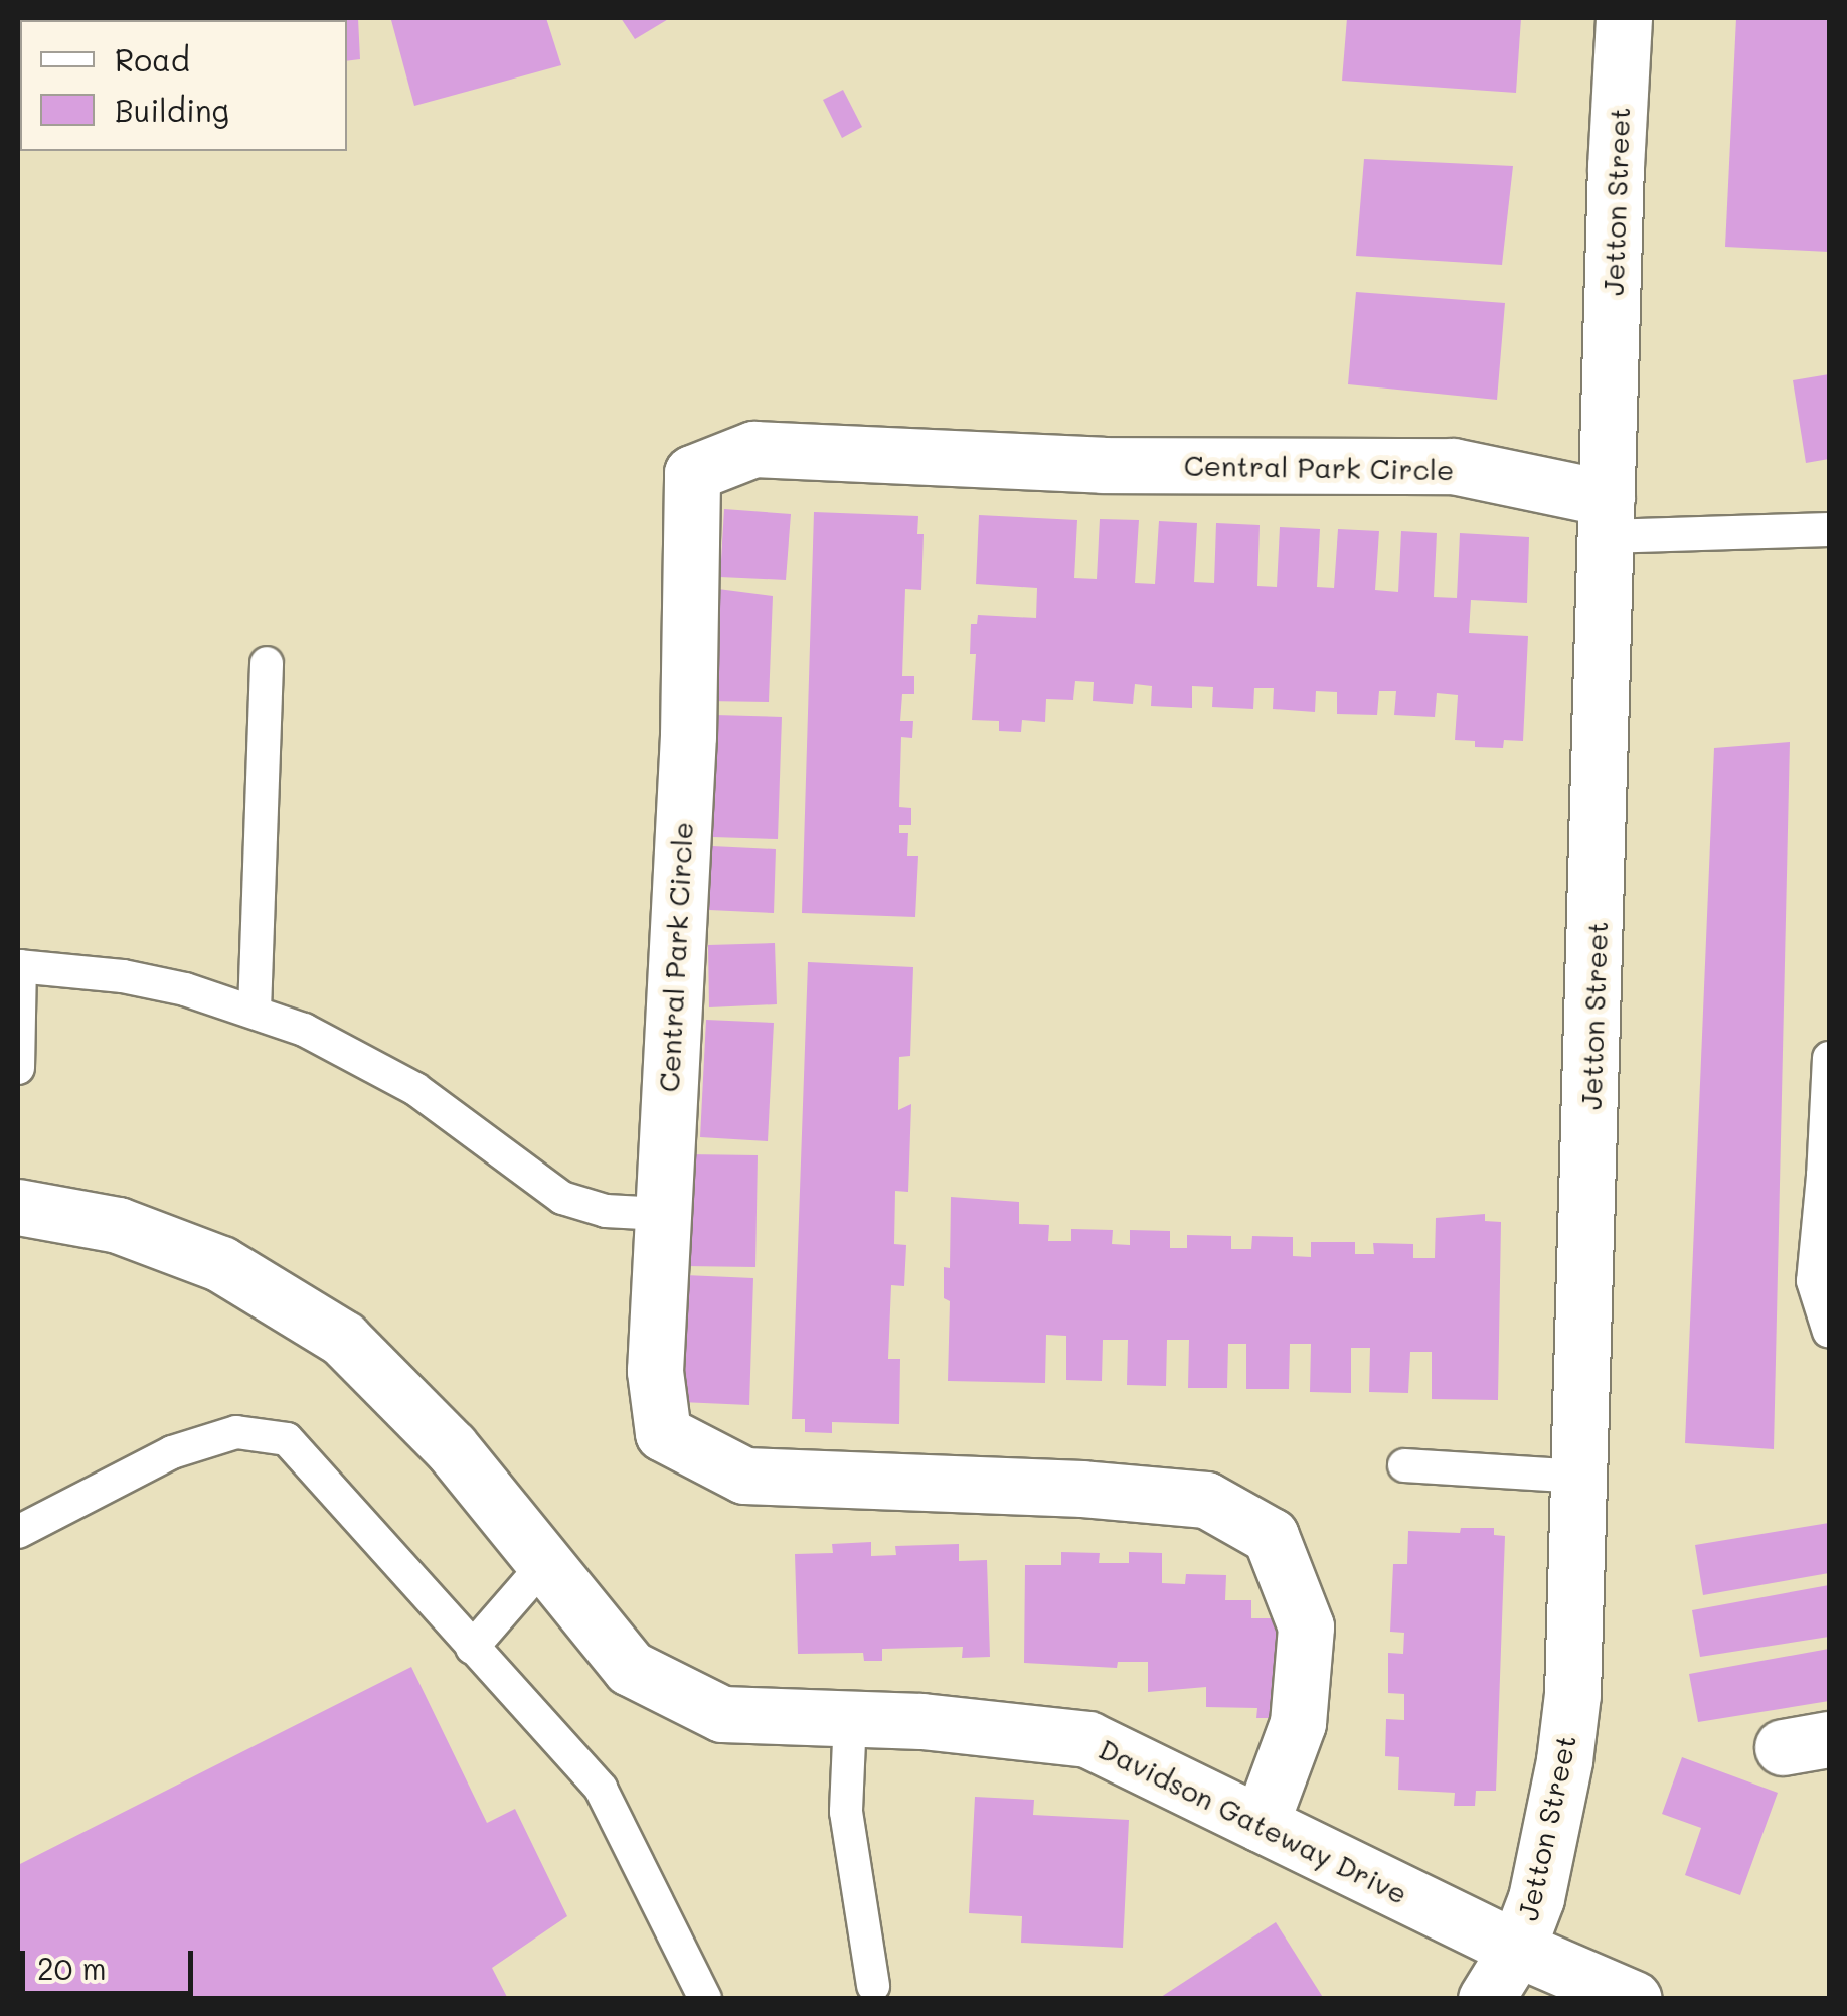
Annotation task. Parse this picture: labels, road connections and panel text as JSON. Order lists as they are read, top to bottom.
{
  "streets": {
    "street": ["Jetton Street", "Central Park Circle", "Davidson Gateway Drive"]
  },
  "crossings": [
    ["Jetton Street", "Central Park Circle"],
    ["Jetton Street", "Davidson Gateway Drive"],
    ["Central Park Circle", "Davidson Gateway Drive"]
  ],
  "legend": ["Road", "Building"],
  "scale_bar": "20 m"
}
